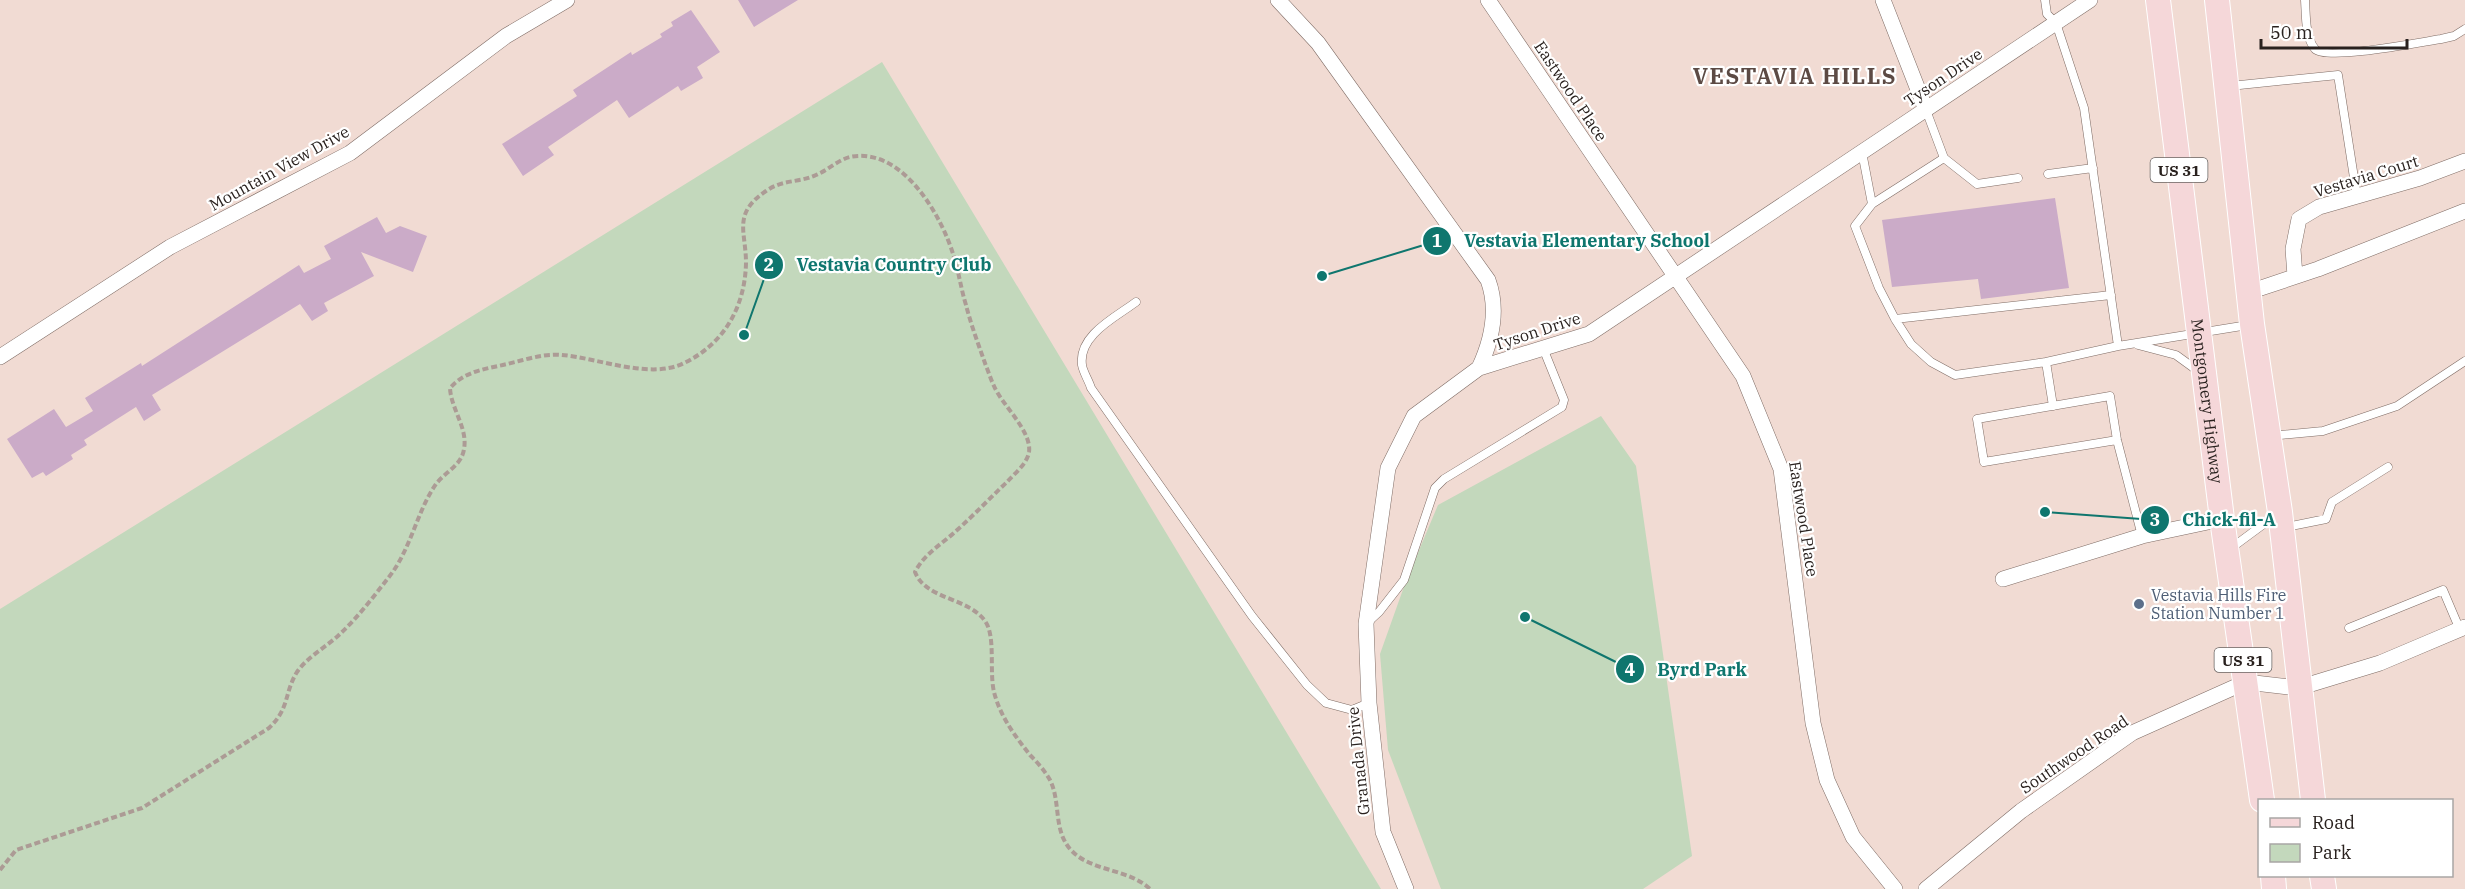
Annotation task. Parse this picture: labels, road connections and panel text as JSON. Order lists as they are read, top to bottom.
{
  "streets": {
    "main road": ["US 31", "Montgomery Highway"],
    "street": [
      "Tyson Drive",
      "Eastwood Place",
      "Mountain View Drive",
      "Vestavia Court",
      "Southwood Road",
      "Granada Drive"
    ]
  },
  "crossings": [
    ["Tyson Drive", "Eastwood Place"],
    ["Tyson Drive", "Granada Drive"],
    ["Montgomery Highway", "Southwood Road"]
  ],
  "districts": ["VESTAVIA HILLS"],
  "places": [
    "Vestavia Elementary School",
    "Vestavia Country Club",
    "Chick-fil-A",
    "Vestavia Hills Fire Station Number 1",
    "Byrd Park"
  ],
  "legend": ["Road", "Park"],
  "scale_bar": "50 m"
}
